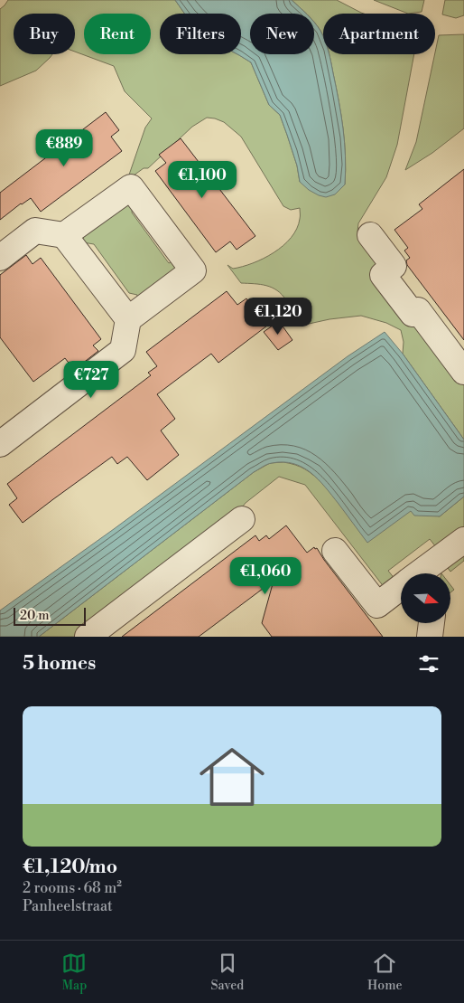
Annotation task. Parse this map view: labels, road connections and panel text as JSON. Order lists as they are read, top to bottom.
{
  "scale_bar": "20 m",
  "north": "right",
  "page": {
    "chip": [
      "Buy",
      "Rent",
      "Filters",
      "New",
      "Apartment"
    ],
    "price": [
      "€889",
      "€1,100",
      "€1,120",
      "€727",
      "€1,060"
    ],
    "scale": "20 m",
    "heading": "5 homes",
    "list": [
      {
        "name": "€1,120/mo",
        "note": "2 rooms · 68 m² · Panheelstraat"
      }
    ],
    "tabs": ["Map", "Saved", "Home"]
  }
}
